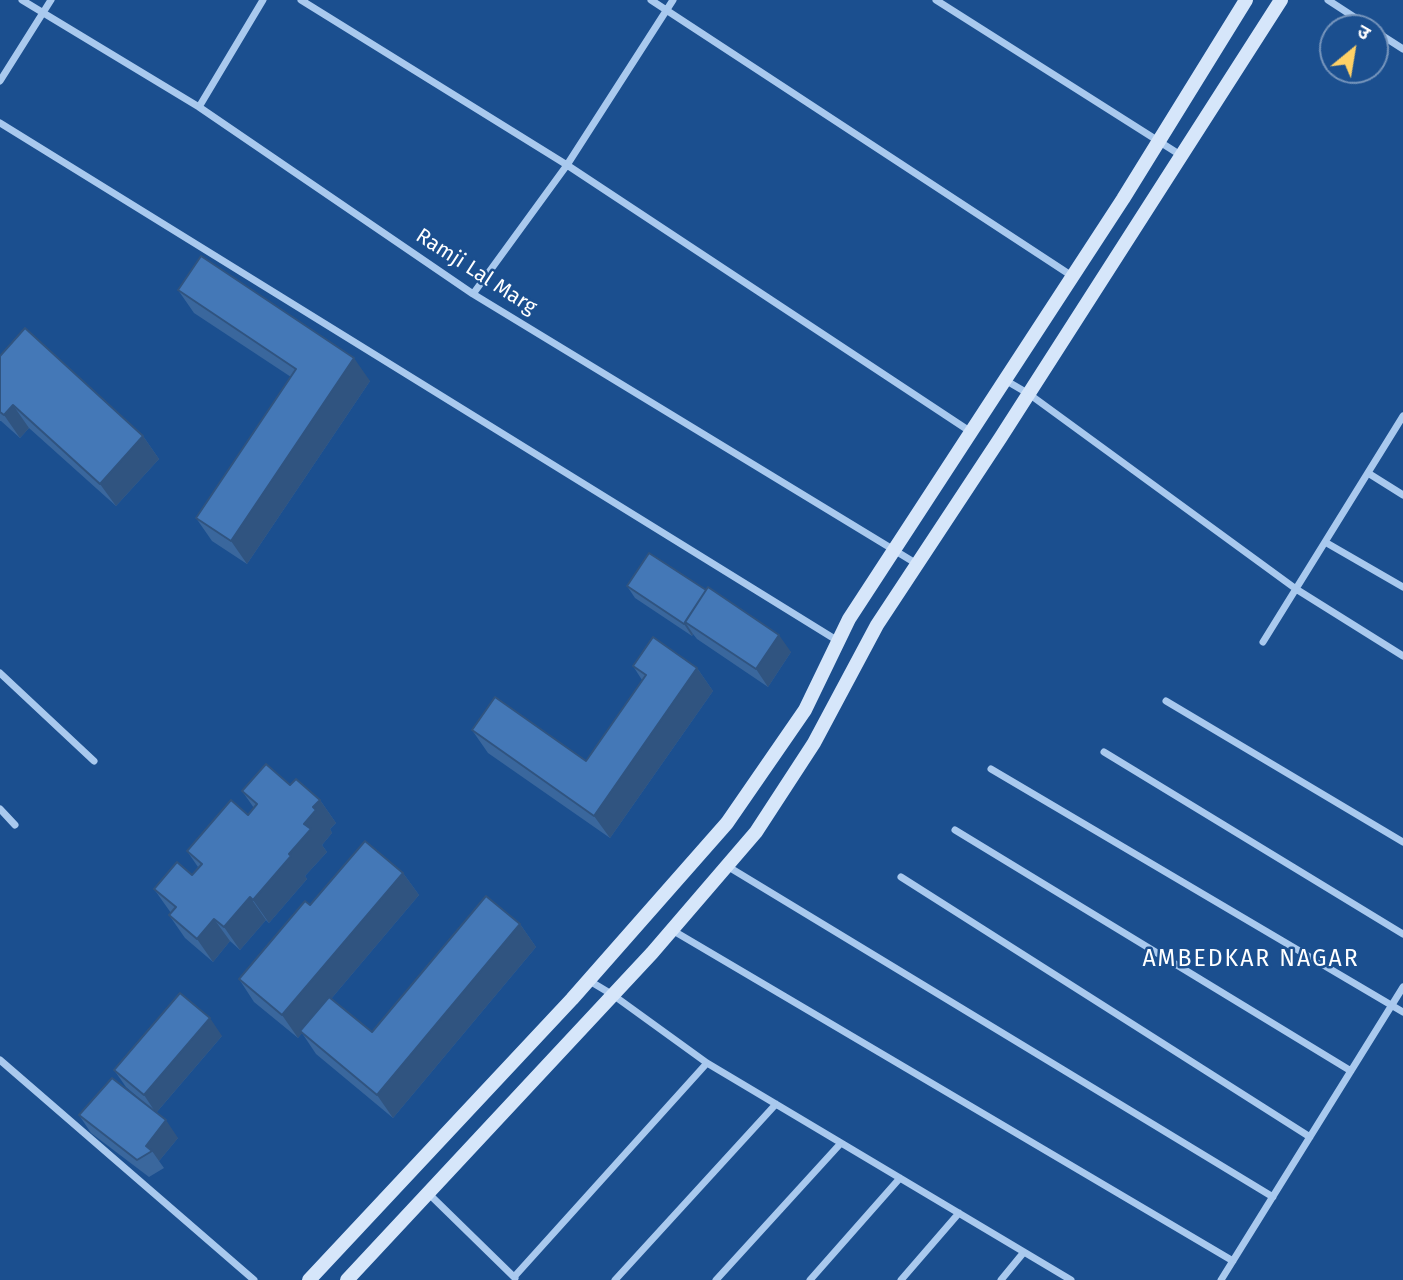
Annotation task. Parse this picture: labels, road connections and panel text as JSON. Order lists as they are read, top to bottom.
{
  "streets": {
    "street": ["Ramji Lal Marg"]
  },
  "districts": ["AMBEDKAR NAGAR"],
  "north": "top right"
}
